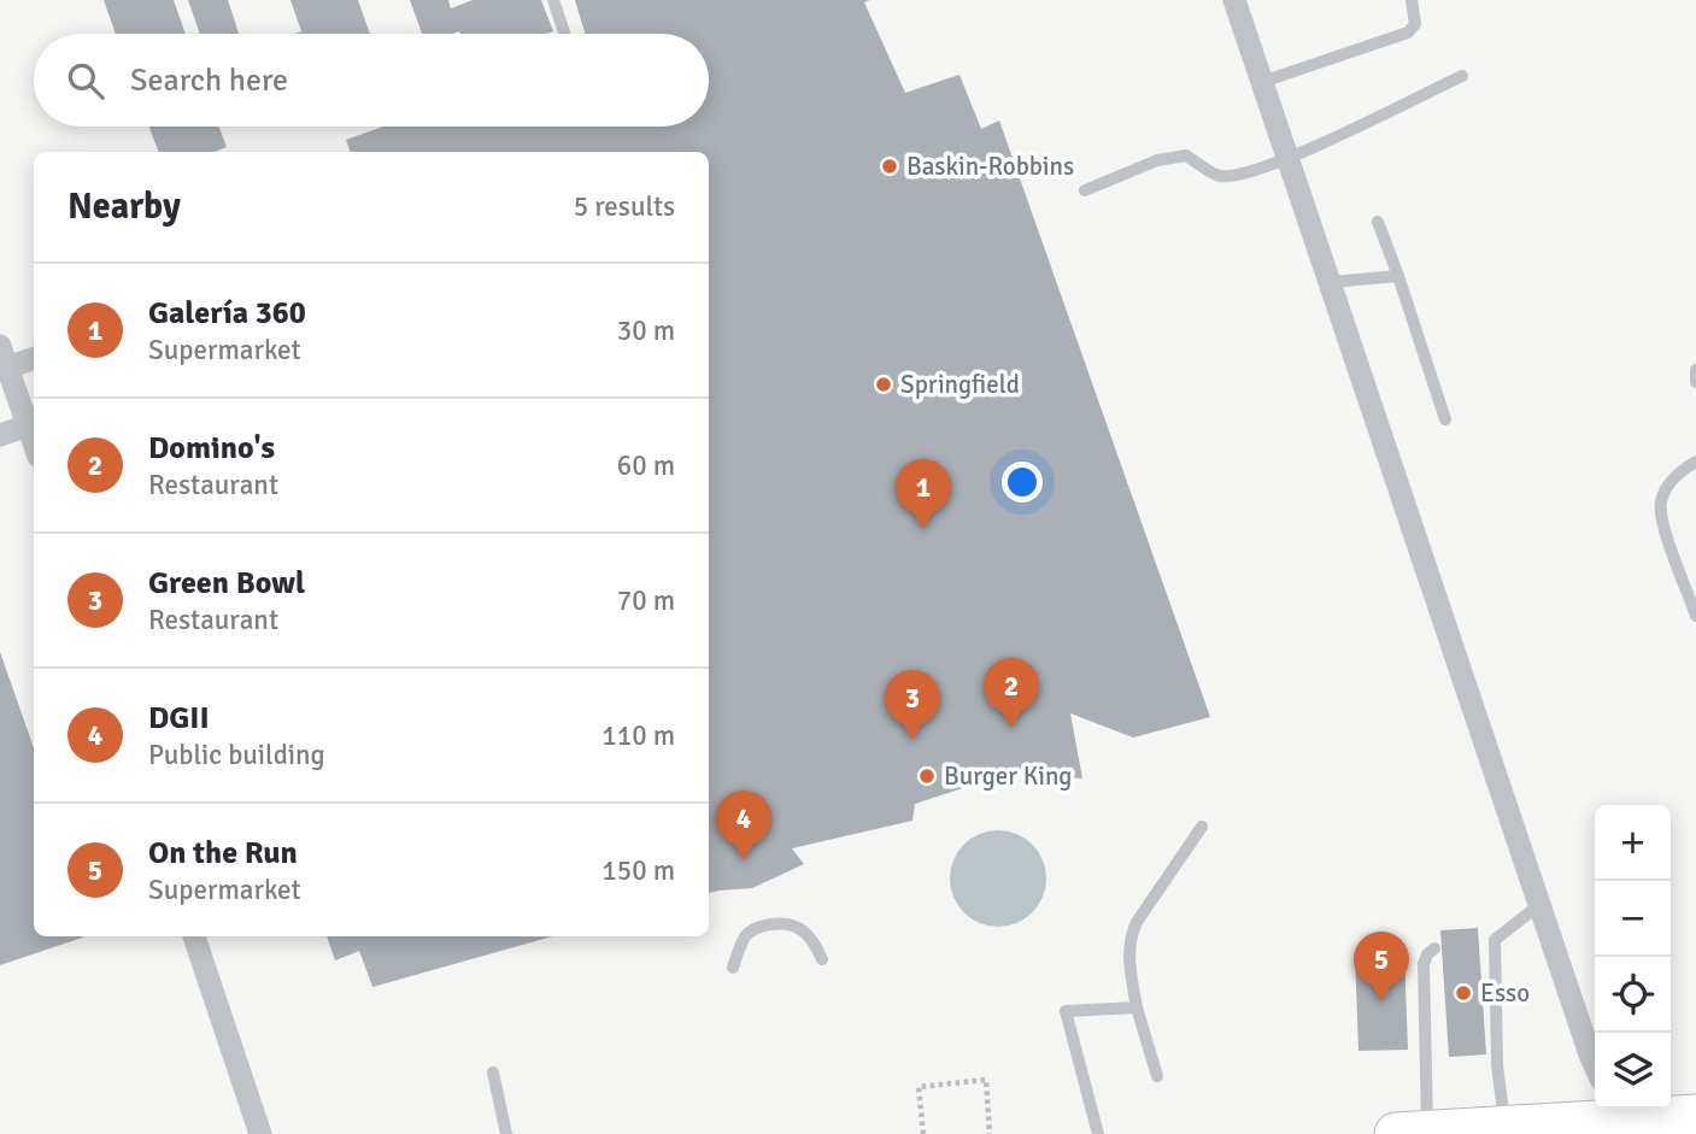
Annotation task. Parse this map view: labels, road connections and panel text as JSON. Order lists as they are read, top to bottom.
{
  "places": [
    "Baskin-Robbins",
    "Springfield",
    "Burger King",
    "Esso"
  ],
  "page": {
    "search": "Search here",
    "heading": ["Nearby", "5 results"],
    "list": [
      {
        "mark": "1",
        "name": "Galería 360",
        "note": "Supermarket",
        "value": "30 m"
      },
      {
        "mark": "2",
        "name": "Domino's",
        "note": "Restaurant",
        "value": "60 m"
      },
      {
        "mark": "3",
        "name": "Green Bowl",
        "note": "Restaurant",
        "value": "70 m"
      },
      {
        "mark": "4",
        "name": "DGII",
        "note": "Public building",
        "value": "110 m"
      },
      {
        "mark": "5",
        "name": "On the Run",
        "note": "Supermarket",
        "value": "150 m"
      }
    ],
    "pins": [
      "1",
      "2",
      "3",
      "4",
      "5"
    ],
    "map_buttons": ["+", "−"]
  }
}
